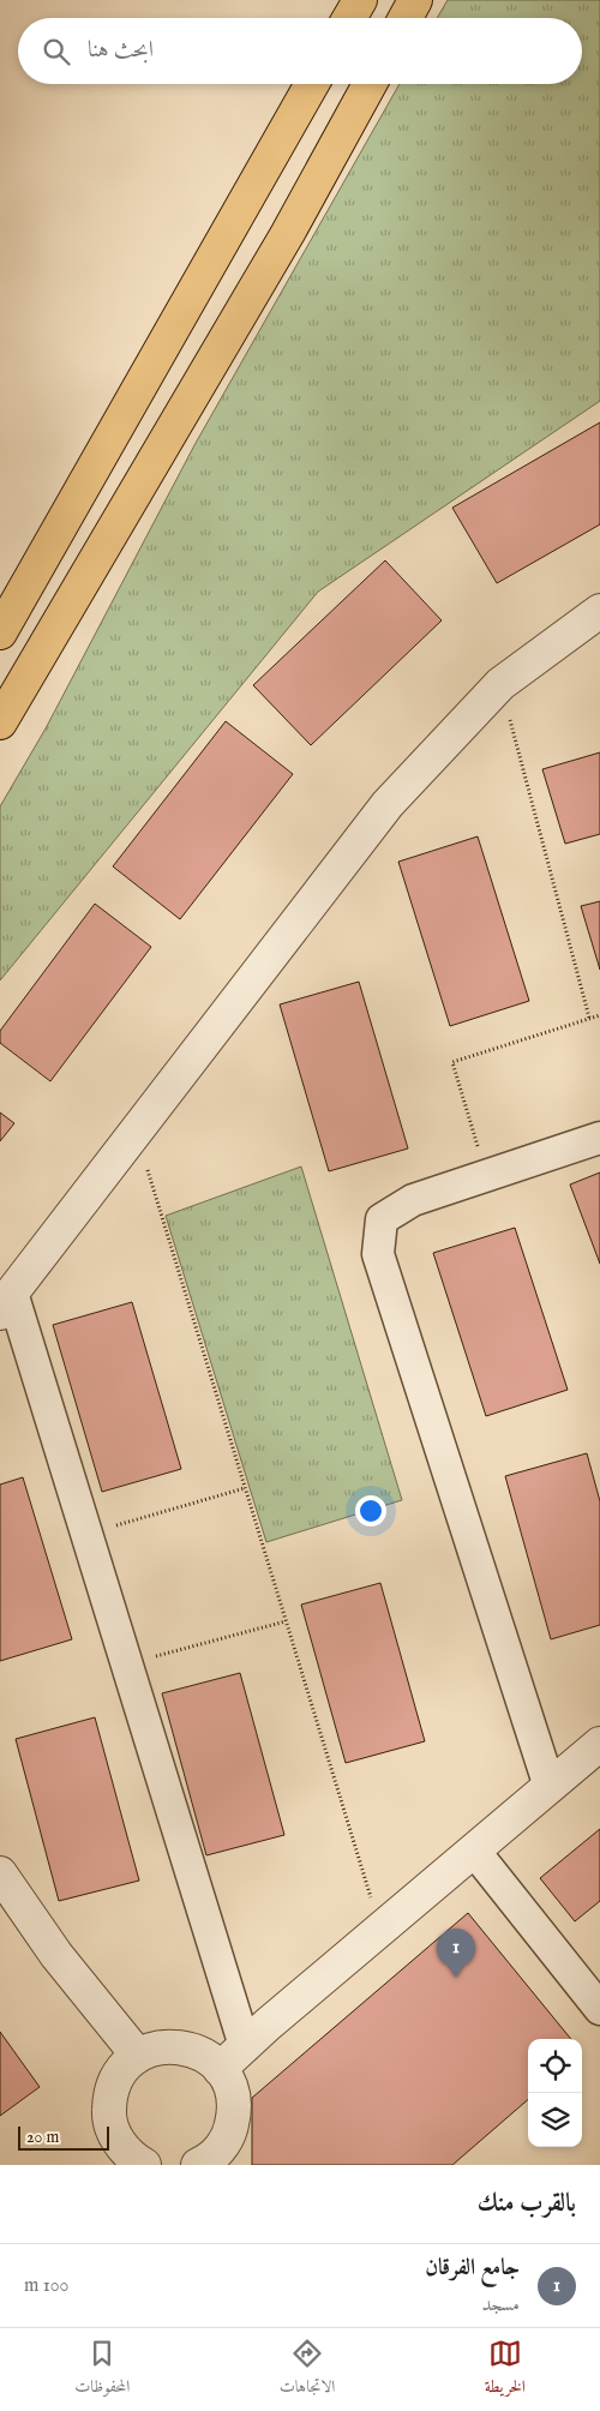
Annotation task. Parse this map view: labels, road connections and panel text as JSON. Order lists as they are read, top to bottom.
{
  "scale_bar": "20 m",
  "page": {
    "search": "ابحث هنا",
    "pins": "1",
    "scale": "20 m",
    "heading": "بالقرب منك",
    "list": [
      {
        "mark": "1",
        "name": "جامع الفرقان",
        "note": "مسجد",
        "value": "100 m"
      }
    ],
    "nav": ["الخريطة", "الاتجاهات", "المحفوظات"]
  }
}
